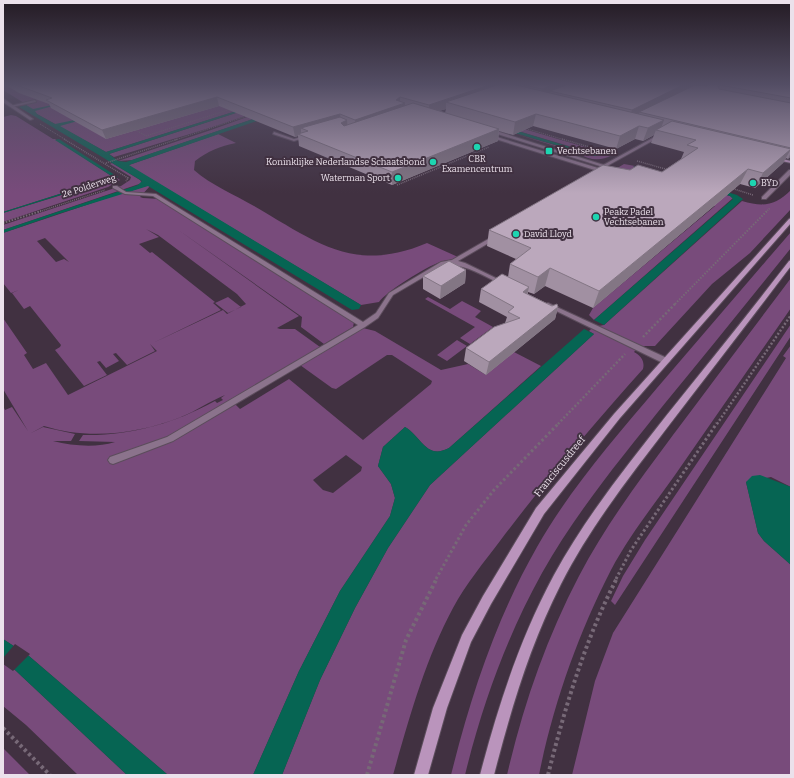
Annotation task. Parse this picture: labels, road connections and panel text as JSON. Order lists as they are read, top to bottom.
{
  "streets": {
    "main road": ["Franciscusdreef"],
    "path": ["2e Polderweg"]
  },
  "places": {
    "other": [
      "CBR Examencentrum",
      "Koninklijke Nederlandse Schaatsbond",
      "Waterman Sport",
      "BYD",
      "Peakz Padel Vechtsebanen",
      "David Lloyd"
    ],
    "transit": ["Vechtsebanen"]
  }
}
